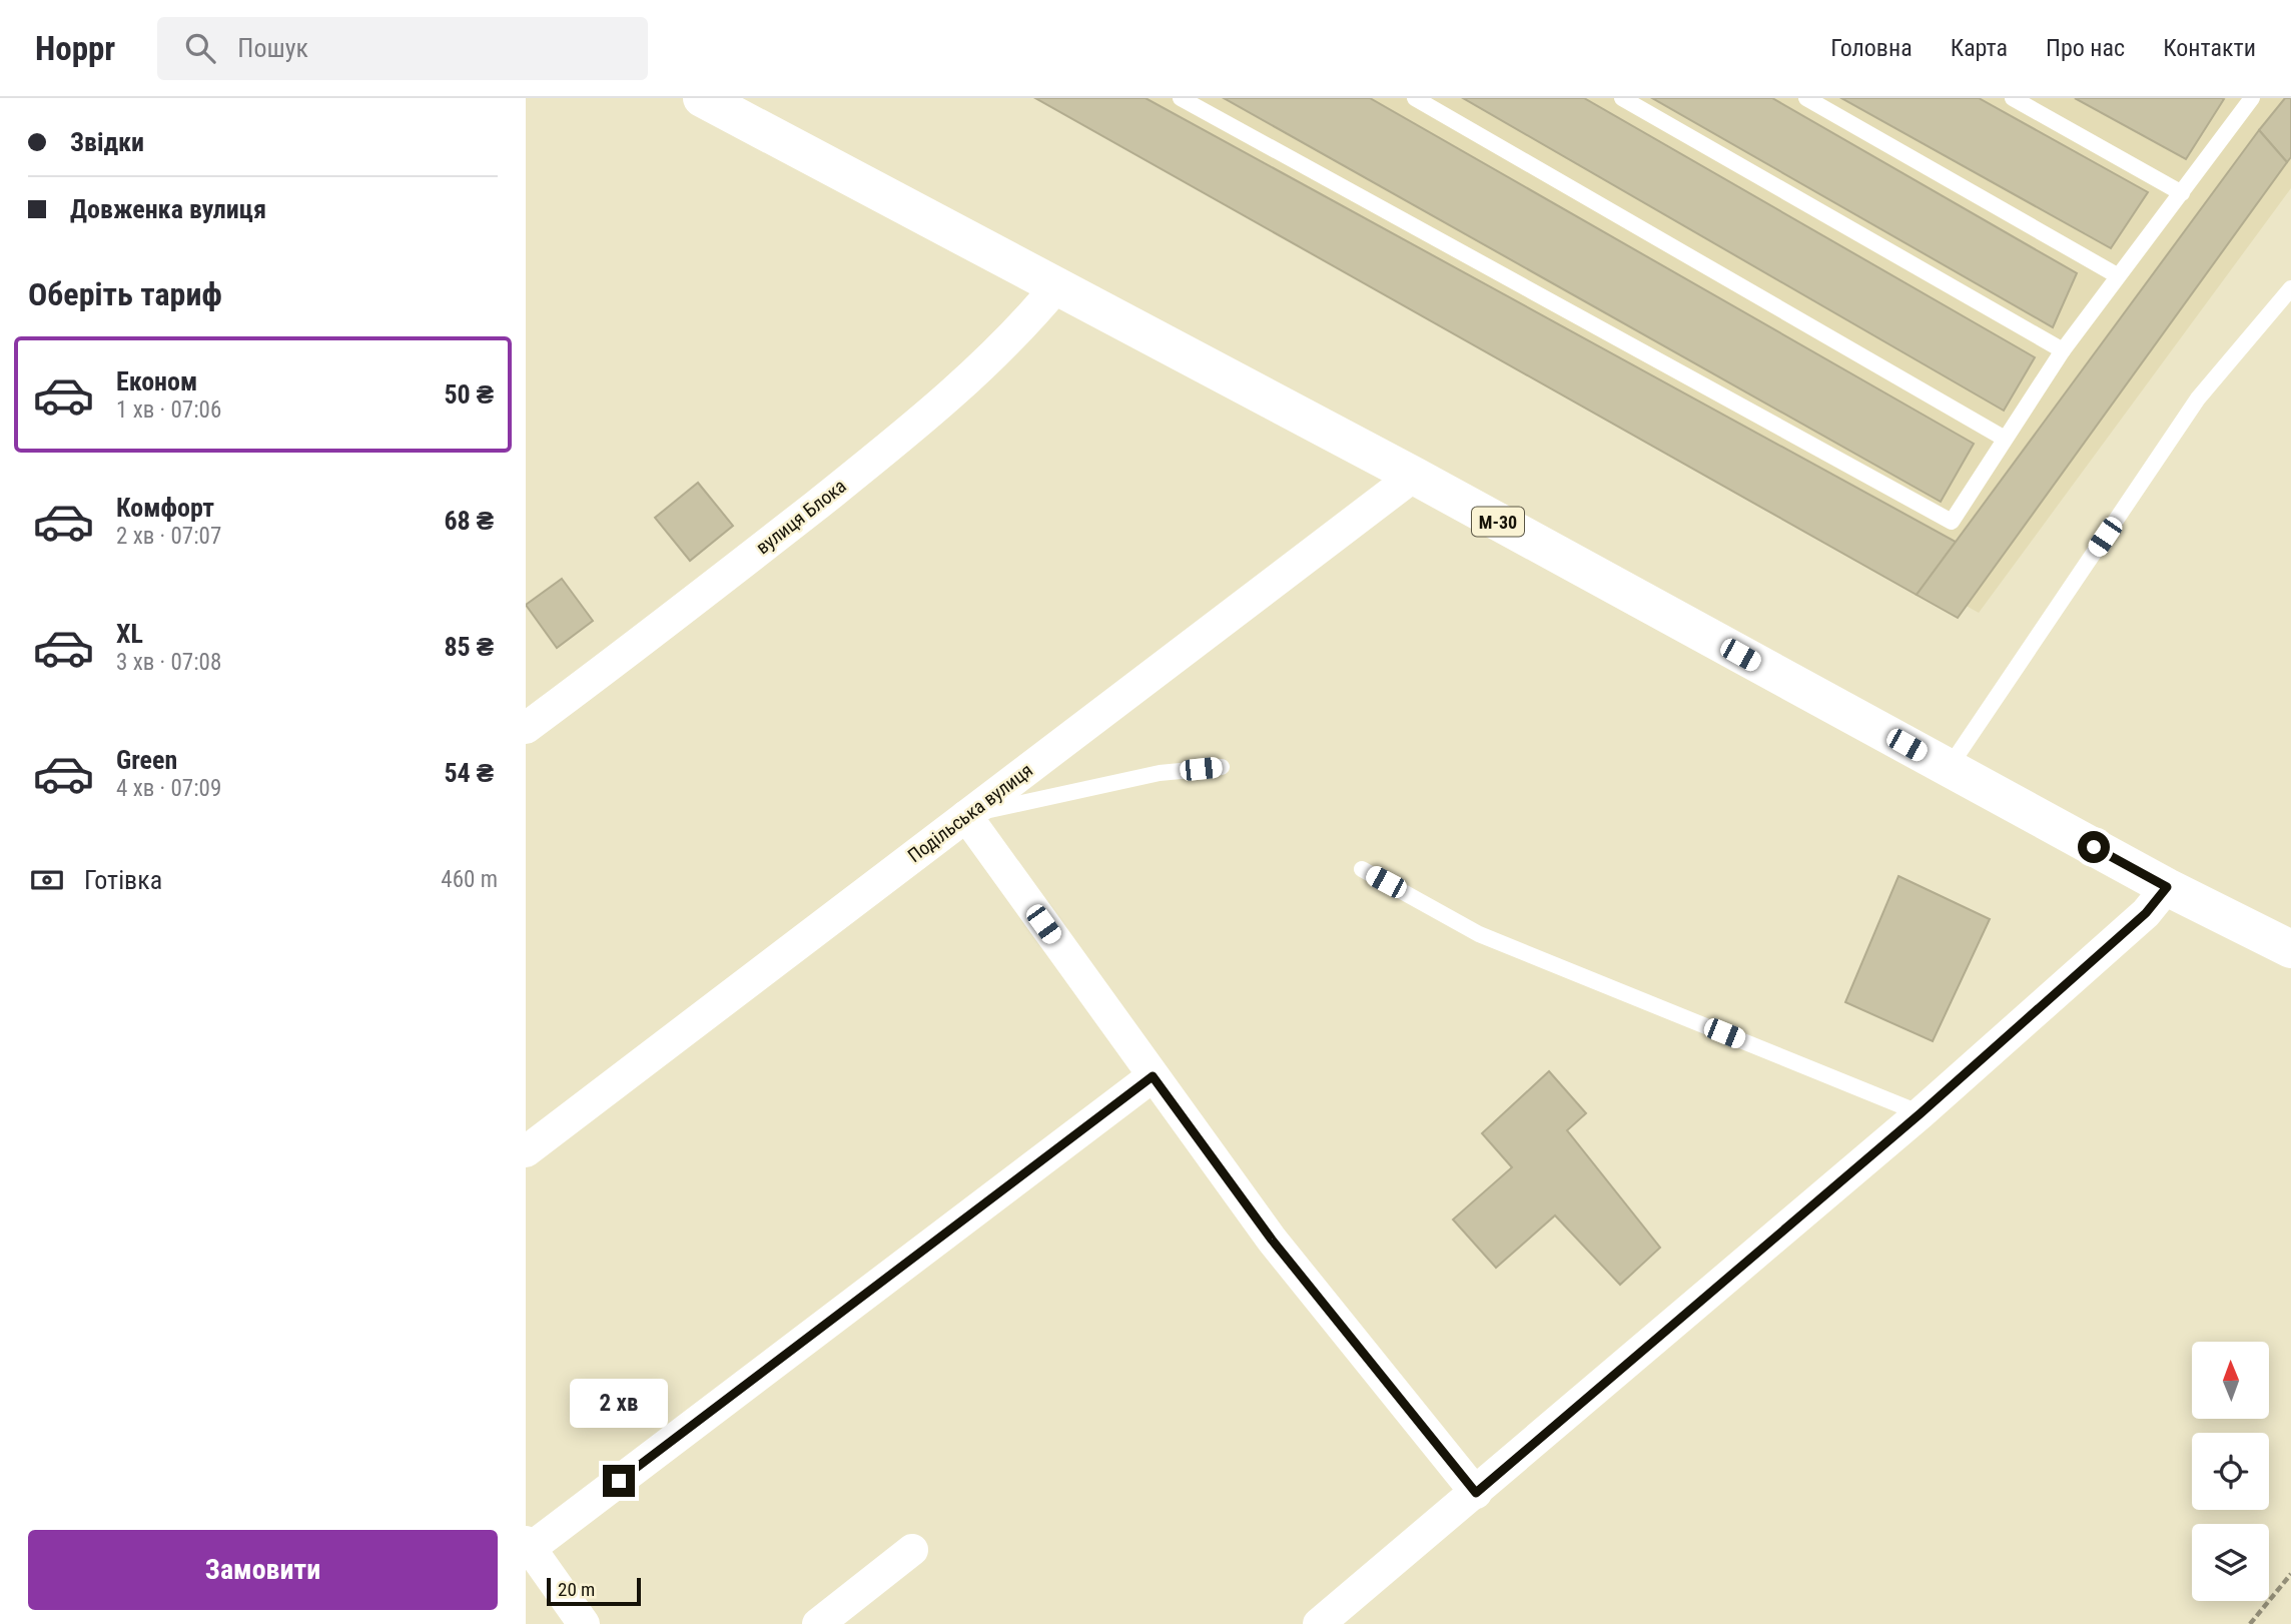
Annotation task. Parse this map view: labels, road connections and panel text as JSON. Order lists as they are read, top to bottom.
{
  "streets": {
    "highway": ["М-30"],
    "street": ["вулиця Блока", "Подільська вулиця"]
  },
  "crossings": [
    ["вулиця Блока", "М-30"],
    ["М-30", "Подільська вулиця"]
  ],
  "scale_bar": "20 m",
  "north": "top",
  "page": {
    "header": "Hoppr",
    "search": "Пошук",
    "nav": [
      "Головна",
      "Карта",
      "Про нас",
      "Контакти"
    ],
    "banner": ["Звідки", "Довженка вулиця"],
    "heading": "Оберіть тариф",
    "list": [
      {
        "name": "Економ",
        "note": "1 хв · 07:06",
        "value": "50 ₴"
      },
      {
        "name": "Комфорт",
        "note": "2 хв · 07:07",
        "value": "68 ₴"
      },
      {
        "name": "XL",
        "note": "3 хв · 07:08",
        "value": "85 ₴"
      },
      {
        "name": "Green",
        "note": "4 хв · 07:09",
        "value": "54 ₴"
      }
    ],
    "pay": ["Готівка", "460 m"],
    "bubble": "2 хв",
    "buttons": "Замовити",
    "scale": "20 m"
  }
}
